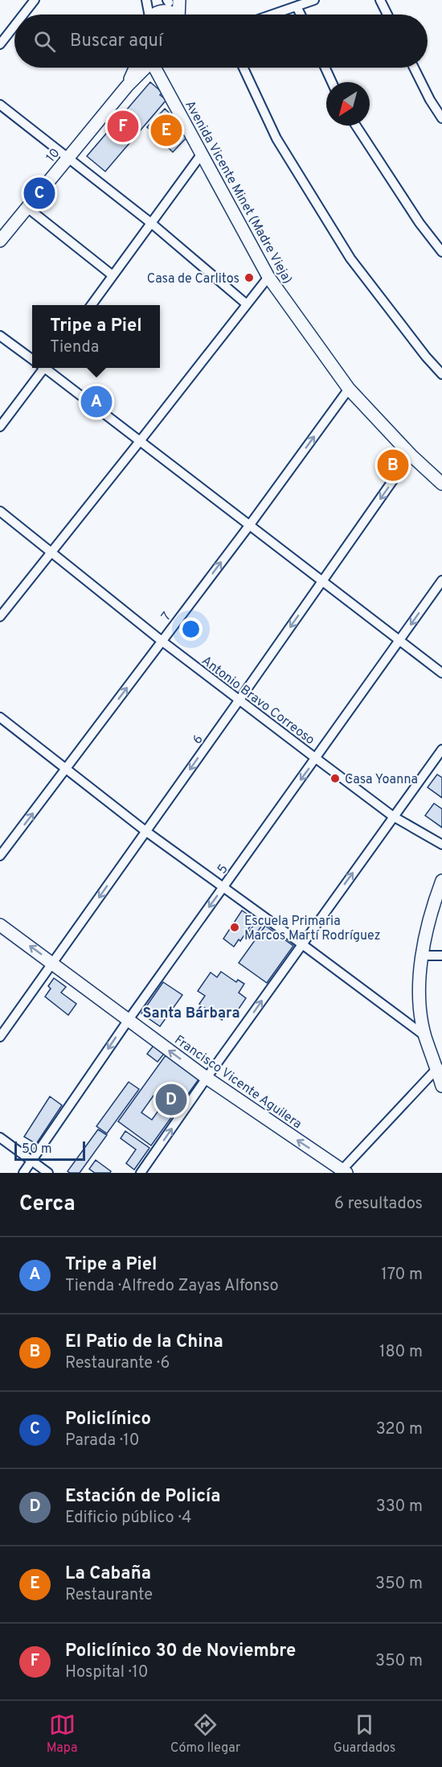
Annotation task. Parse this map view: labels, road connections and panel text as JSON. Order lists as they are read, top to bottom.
{
  "streets": {
    "main road": ["10", "Avenida Vicente Minet (Madre Vieja)", "Francisco Vicente Aguilera"],
    "street": [
      "7",
      "Antonio Bravo Correoso",
      "6",
      "5"
    ]
  },
  "crossings": [
    ["Avenida Vicente Minet (Madre Vieja)", "7"],
    ["Avenida Vicente Minet (Madre Vieja)", "6"],
    ["7", "Antonio Bravo Correoso"],
    ["Antonio Bravo Correoso", "6"],
    ["Antonio Bravo Correoso", "5"],
    ["6", "Francisco Vicente Aguilera"],
    ["5", "Francisco Vicente Aguilera"]
  ],
  "one_way": [
    "7",
    "6",
    "5",
    "Francisco Vicente Aguilera"
  ],
  "districts": ["Santa Bárbara"],
  "places": ["Casa de Carlitos", "Casa Yoanna", "Escuela Primaria Marcos Martí Rodríguez"],
  "scale_bar": "50 m",
  "north": "bottom left",
  "page": {
    "search": "Buscar aquí",
    "pins": [
      "F",
      "E",
      "C",
      "A",
      "B",
      "D"
    ],
    "popup": ["Tripe a Piel", "Tienda"],
    "scale": "50 m",
    "heading": ["Cerca", "6 resultados"],
    "list": [
      {
        "mark": "A",
        "name": "Tripe a Piel",
        "note": "Tienda · Alfredo Zayas Alfonso",
        "value": "170 m"
      },
      {
        "mark": "B",
        "name": "El Patio de la China",
        "note": "Restaurante · 6",
        "value": "180 m"
      },
      {
        "mark": "C",
        "name": "Policlínico",
        "note": "Parada · 10",
        "value": "320 m"
      },
      {
        "mark": "D",
        "name": "Estación de Policía",
        "note": "Edificio público · 4",
        "value": "330 m"
      },
      {
        "mark": "E",
        "name": "La Cabaña",
        "note": "Restaurante",
        "value": "350 m"
      },
      {
        "mark": "F",
        "name": "Policlínico 30 de Noviembre",
        "note": "Hospital · 10",
        "value": "350 m"
      }
    ],
    "nav": ["Mapa", "Cómo llegar", "Guardados"]
  }
}
